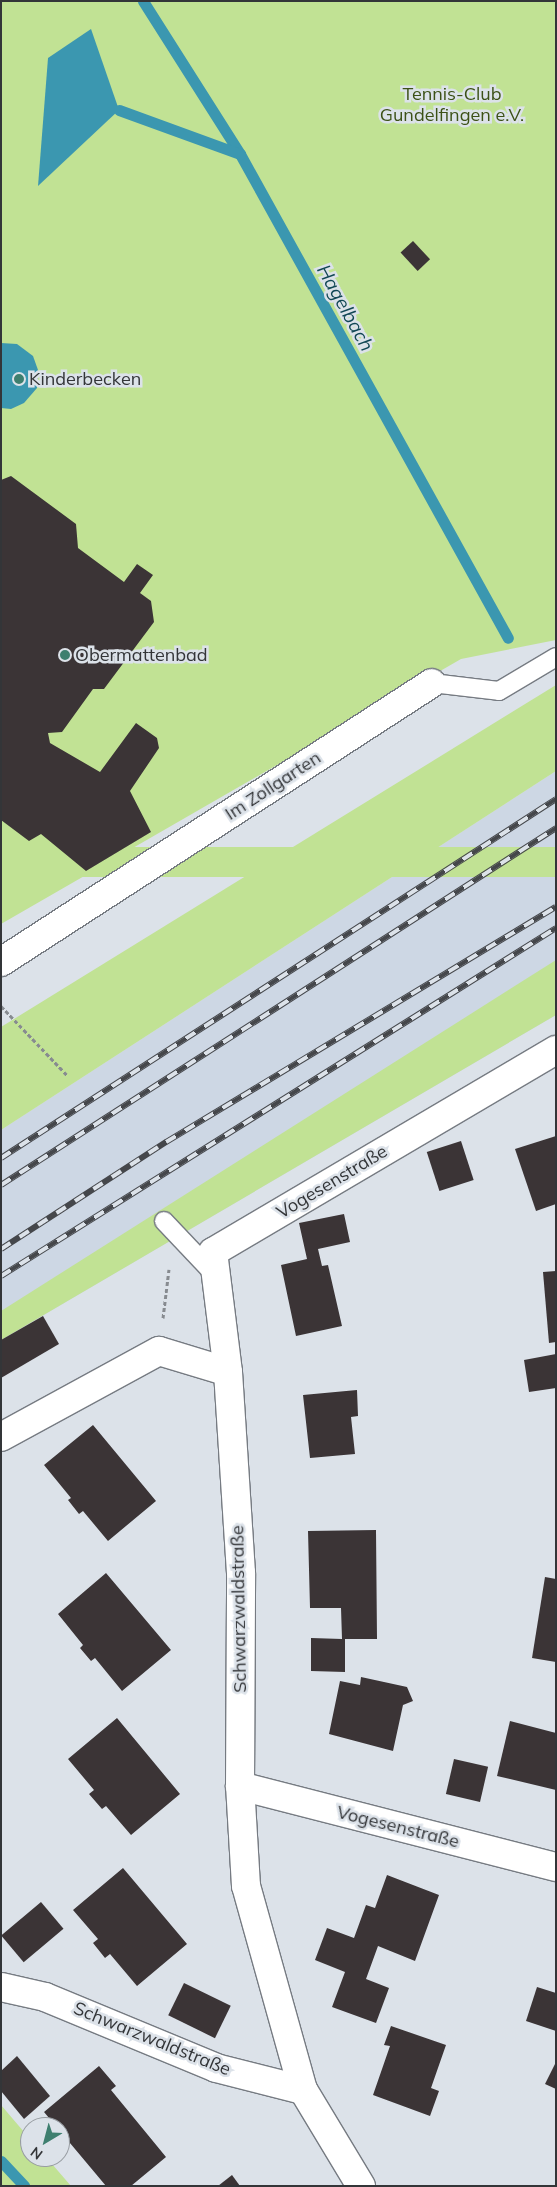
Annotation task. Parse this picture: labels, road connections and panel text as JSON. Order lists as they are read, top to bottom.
{
  "streets": {
    "street": ["Im Zollgarten", "Vogesenstraße", "Schwarzwaldstraße"]
  },
  "crossings": [
    ["Vogesenstraße", "Schwarzwaldstraße"]
  ],
  "water": ["Hagelbach"],
  "parks": ["Tennis-Club Gundelfingen e.V."],
  "places": ["Kinderbecken", "Obermattenbad"],
  "north": "bottom left"
}
